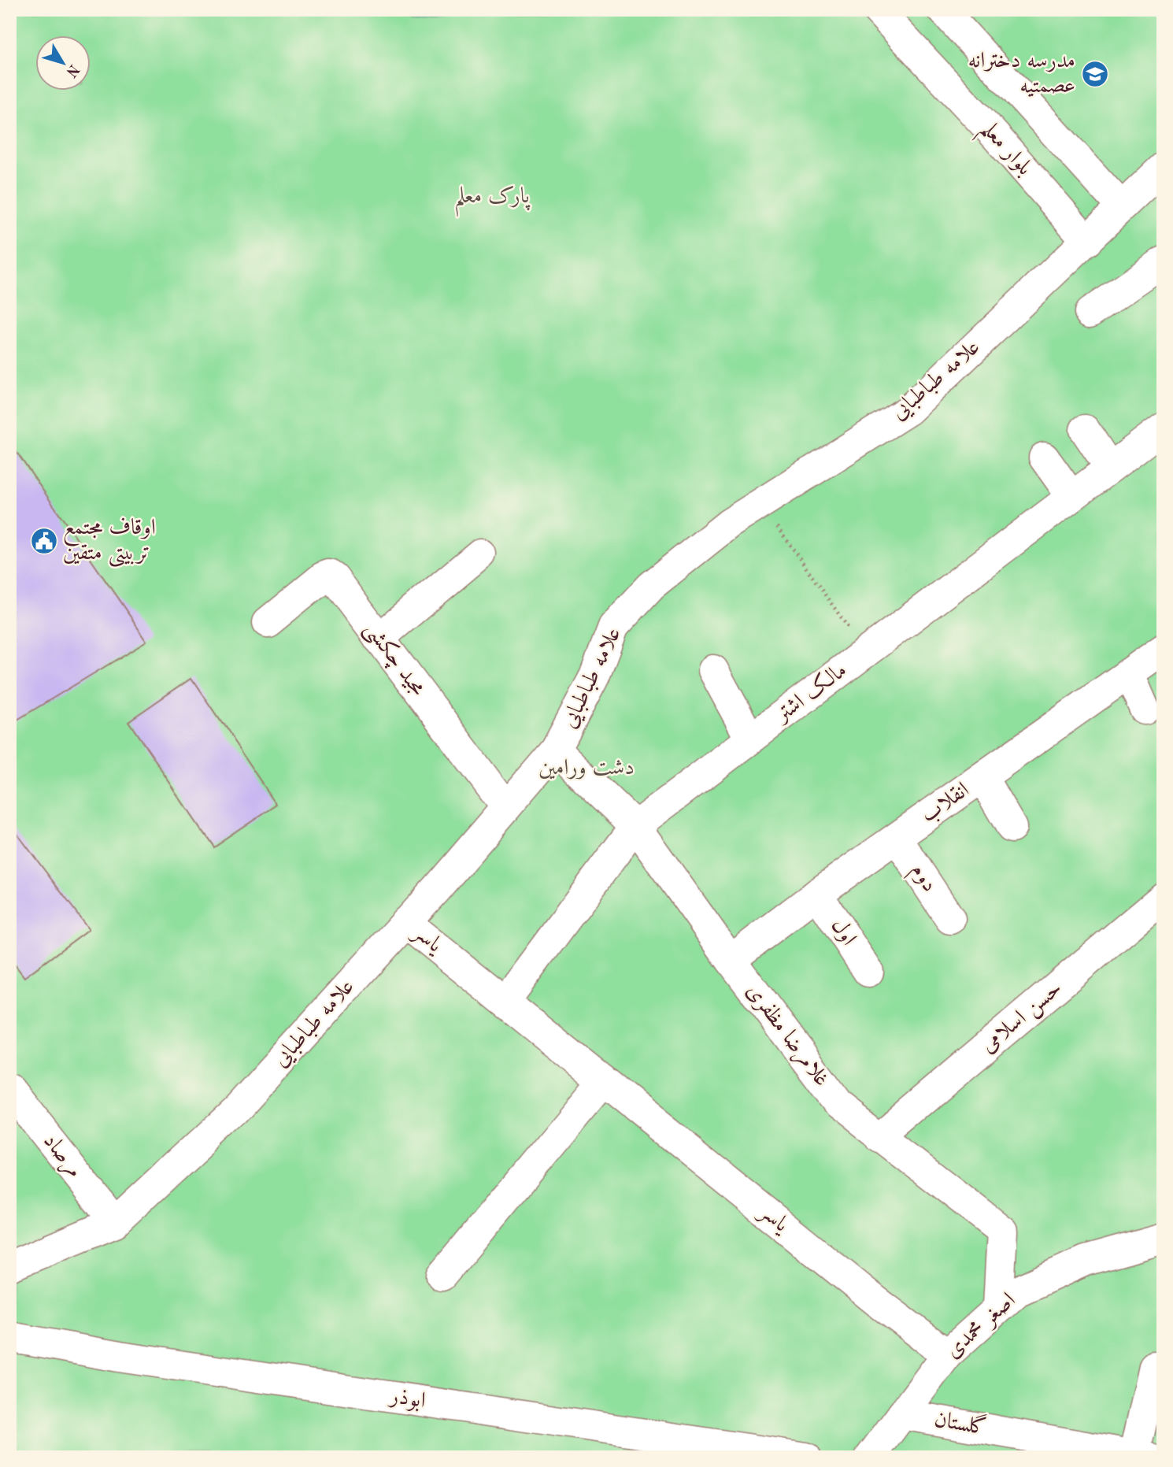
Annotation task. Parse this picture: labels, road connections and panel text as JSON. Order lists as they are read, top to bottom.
{
  "streets": {
    "street": [
      "بلوار معلم",
      "علامه طباطبایی",
      "مجید چکشی",
      "مالک اشتر",
      "انقلاب",
      "دوم",
      "اول",
      "یاسر",
      "حسن اسلامی",
      "غلامرضا مظفری",
      "مرصاد",
      "اصغر محمدی",
      "ابوذر",
      "گلستان"
    ]
  },
  "crossings": [
    ["بلوار معلم", "علامه طباطبایی"],
    ["علامه طباطبایی", "مجید چکشی"],
    ["علامه طباطبایی", "یاسر"],
    ["علامه طباطبایی", "غلامرضا مظفری"],
    ["علامه طباطبایی", "مرصاد"],
    ["مالک اشتر", "یاسر"],
    ["مالک اشتر", "غلامرضا مظفری"],
    ["انقلاب", "دوم"],
    ["انقلاب", "اول"],
    ["انقلاب", "غلامرضا مظفری"],
    ["یاسر", "اصغر محمدی"],
    ["حسن اسلامی", "غلامرضا مظفری"],
    ["غلامرضا مظفری", "اصغر محمدی"],
    ["اصغر محمدی", "گلستان"]
  ],
  "parks": ["پارک معلم", "دشت ورامین"],
  "places": {
    "school or university": ["مدرسه دخترانه عصمتیه"],
    "public building": ["اوقاف مجتمع تربیتی متقین"]
  },
  "north": "bottom right"
}
